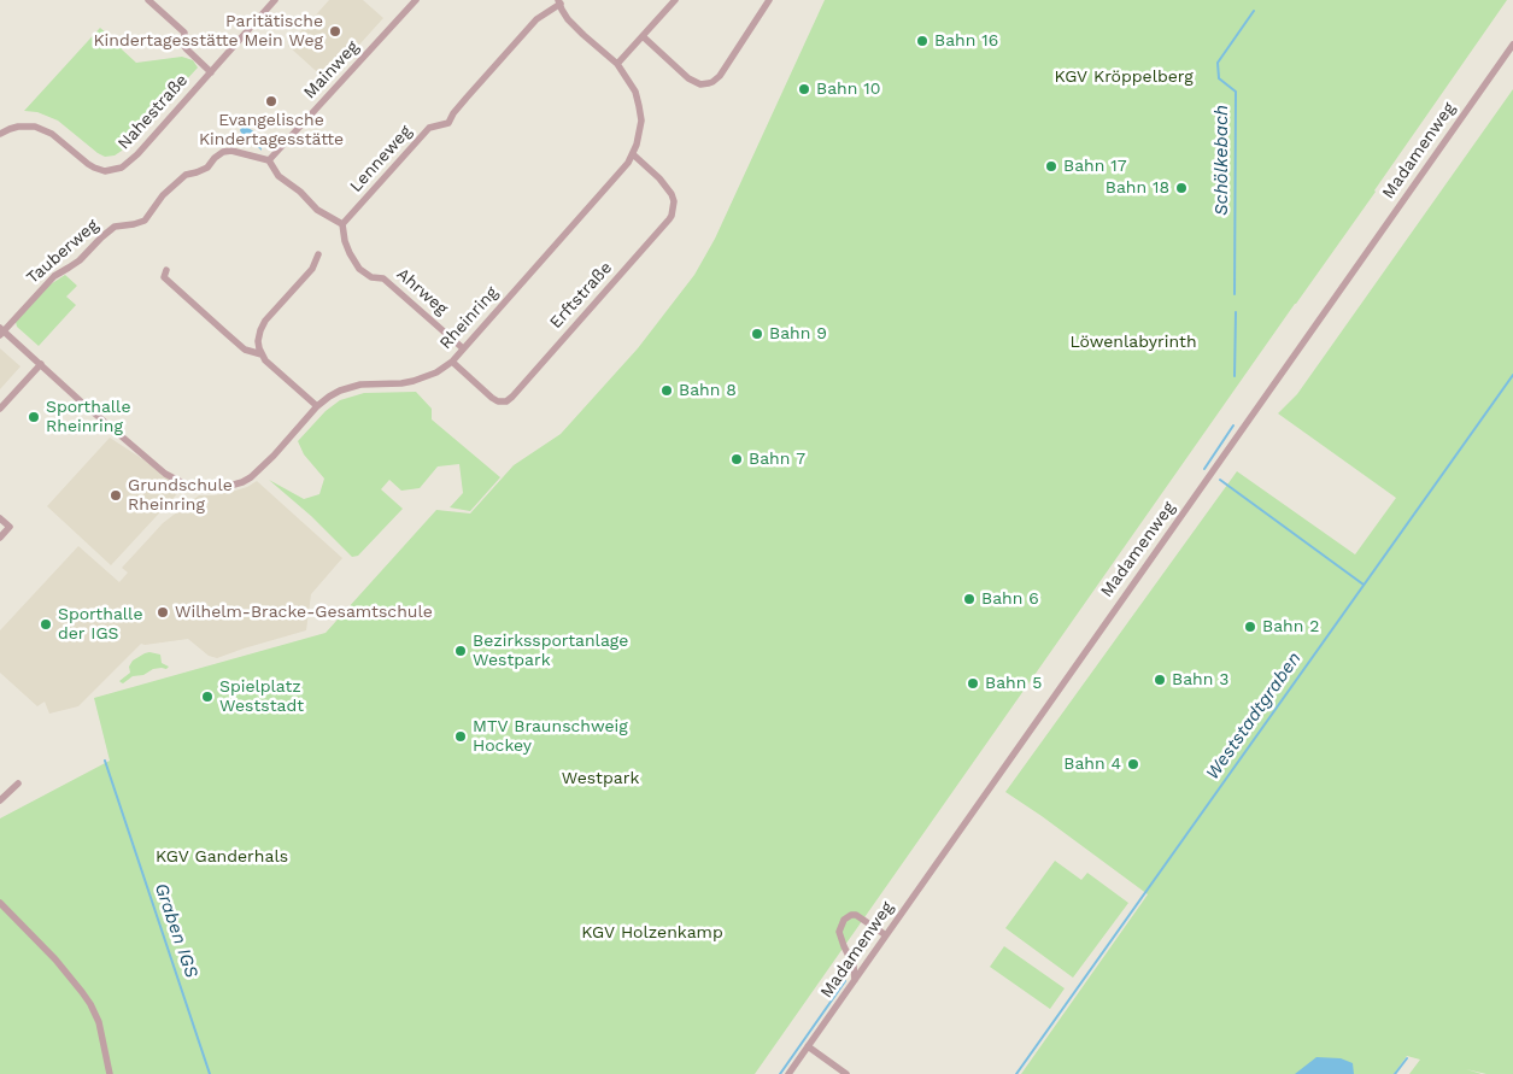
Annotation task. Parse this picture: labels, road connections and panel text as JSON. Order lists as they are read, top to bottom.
{
  "streets": {
    "street": [
      "Mainweg",
      "Nahestraße",
      "Madamenweg",
      "Lenneweg",
      "Tauberweg",
      "Ahrweg",
      "Erftstraße",
      "Rheinring"
    ]
  },
  "crossings": [
    ["Mainweg", "Tauberweg"],
    ["Lenneweg", "Ahrweg"],
    ["Lenneweg", "Rheinring"],
    ["Tauberweg", "Rheinring"],
    ["Ahrweg", "Rheinring"],
    ["Erftstraße", "Rheinring"]
  ],
  "water": ["Schölkebach", "Weststadtgraben", "Graben IGS"],
  "parks": [
    "KGV Kröppelberg",
    "Löwenlabyrinth",
    "Westpark",
    "KGV Ganderhals",
    "KGV Holzenkamp"
  ],
  "places": [
    "Paritätische Kindertagesstätte Mein Weg",
    "Bahn 16",
    "Bahn 10",
    "Evangelische Kindertagesstätte",
    "Bahn 17",
    "Bahn 18",
    "Bahn 9",
    "Bahn 8",
    "Sporthalle Rheinring",
    "Bahn 7",
    "Grundschule Rheinring",
    "Bahn 6",
    "Wilhelm-Bracke-Gesamtschule",
    "Sporthalle der IGS",
    "Bahn 2",
    "Bezirkssportanlage Westpark",
    "Bahn 3",
    "Bahn 5",
    "Spielplatz Weststadt",
    "MTV Braunschweig Hockey",
    "Bahn 4"
  ]
}
